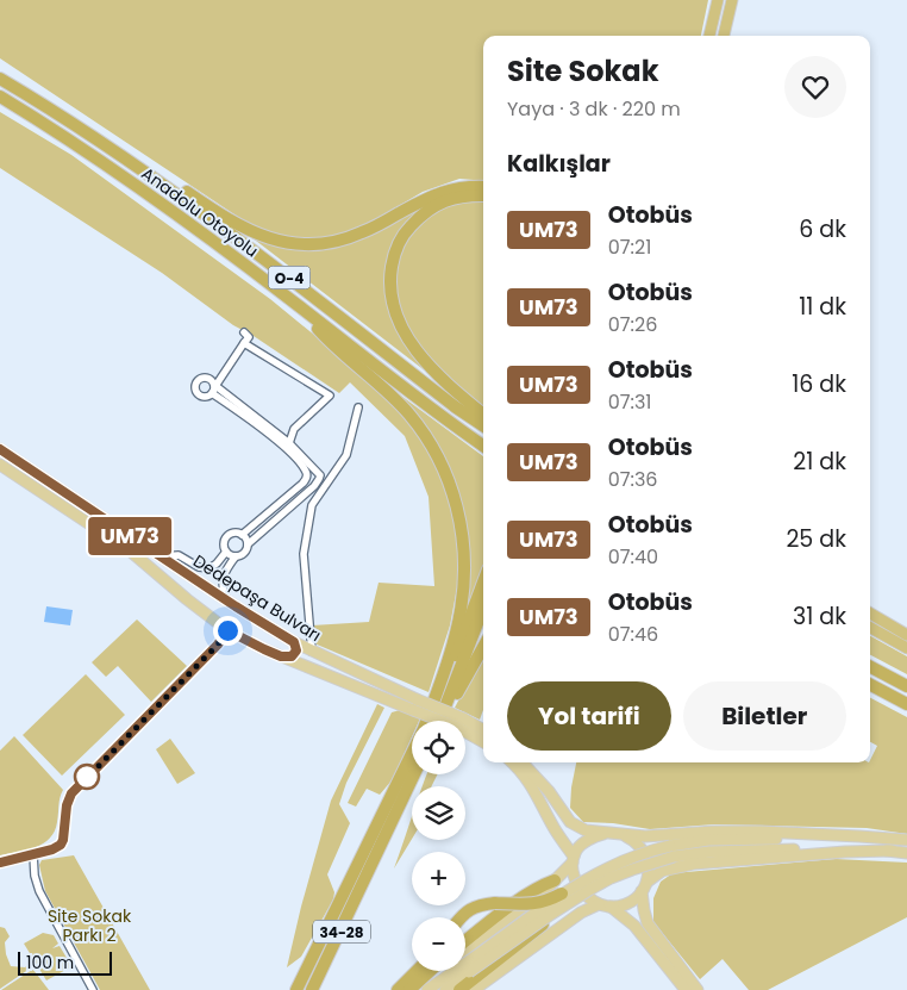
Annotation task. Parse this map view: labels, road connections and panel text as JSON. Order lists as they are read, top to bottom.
{
  "streets": {
    "highway": ["Anadolu Otoyolu", "O-4", "34-28"],
    "main road": ["Dedepaşa Bulvarı"]
  },
  "parks": ["Site Sokak Parkı 2"],
  "lines": ["bus line UM73"],
  "scale_bar": "100 m",
  "page": {
    "on_map": "UM73",
    "heading": [
      ["Site Sokak", "Yaya · 3 dk · 220 m"],
      "Kalkışlar"
    ],
    "list": [
      {
        "mark": "UM73",
        "name": "Otobüs",
        "note": "07:21",
        "value": "6 dk"
      },
      {
        "mark": "UM73",
        "name": "Otobüs",
        "note": "07:26",
        "value": "11 dk"
      },
      {
        "mark": "UM73",
        "name": "Otobüs",
        "note": "07:31",
        "value": "16 dk"
      },
      {
        "mark": "UM73",
        "name": "Otobüs",
        "note": "07:36",
        "value": "21 dk"
      },
      {
        "mark": "UM73",
        "name": "Otobüs",
        "note": "07:40",
        "value": "25 dk"
      },
      {
        "mark": "UM73",
        "name": "Otobüs",
        "note": "07:46",
        "value": "31 dk"
      }
    ],
    "buttons": ["Yol tarifi", "Biletler"],
    "map_buttons": ["+", "−"],
    "scale": "100 m"
  }
}
